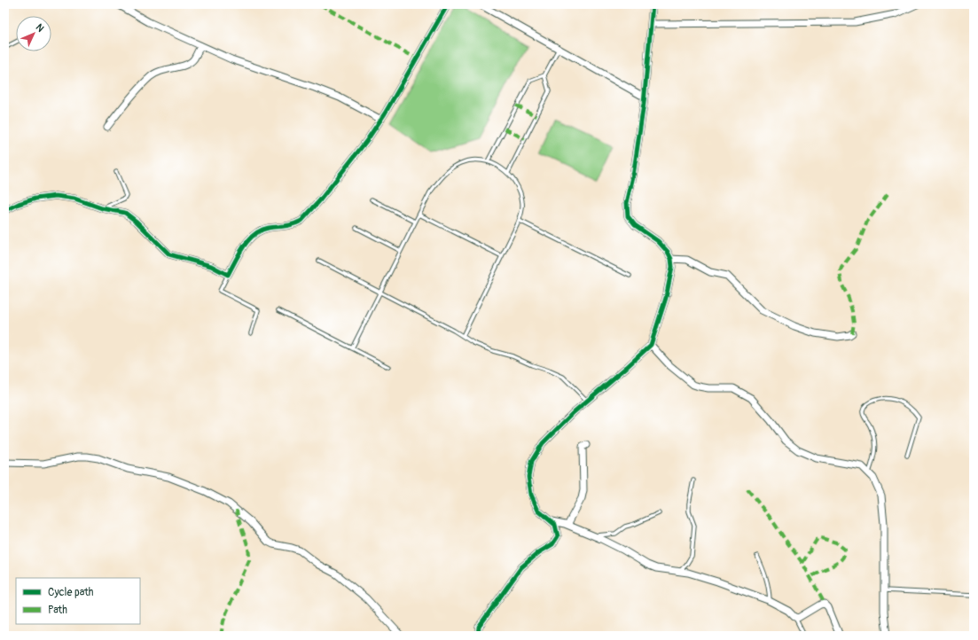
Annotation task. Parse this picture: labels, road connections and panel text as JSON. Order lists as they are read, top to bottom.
{
  "legend": ["Cycle path", "Path"],
  "north": "top right"
}
